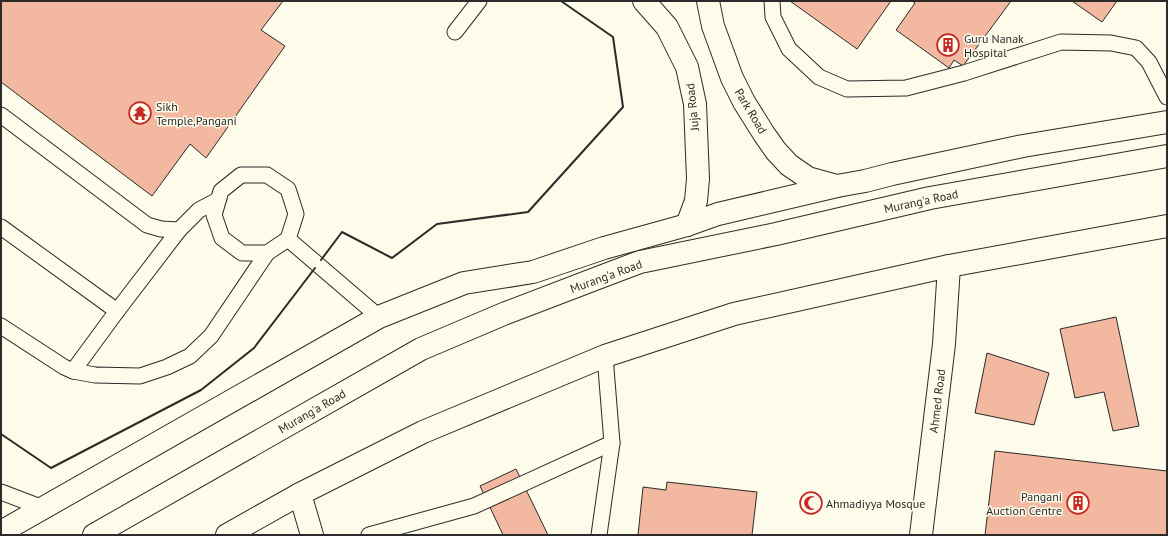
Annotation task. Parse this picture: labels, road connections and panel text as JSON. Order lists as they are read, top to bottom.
{
  "streets": {
    "main road": [
      "Juja Road",
      "Park Road",
      "Murang'a Road",
      "Ahmed Road"
    ]
  },
  "crossings": [
    ["Juja Road", "Murang'a Road"],
    ["Park Road", "Murang'a Road"]
  ],
  "places": {
    "building": ["Guru Nanak Hospital", "Pangani Auction Centre"],
    "temple": ["Sikh Temple,Pangani"],
    "mosque": ["Ahmadiyya Mosque"]
  }
}
